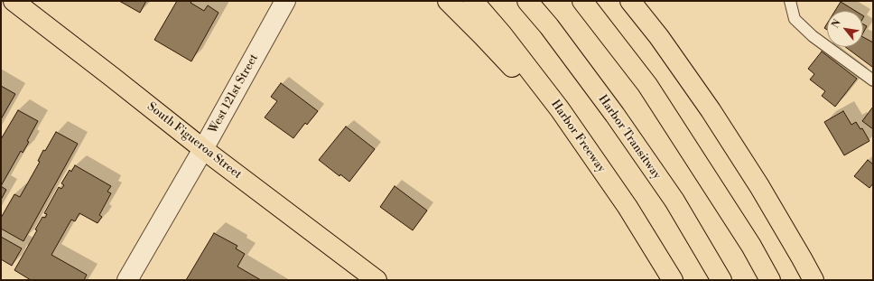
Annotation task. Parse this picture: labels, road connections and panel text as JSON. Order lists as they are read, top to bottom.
{
  "streets": {
    "main road": ["Harbor Freeway", "Harbor Transitway", "South Figueroa Street"],
    "street": ["West 121st Street"]
  },
  "crossings": [
    ["West 121st Street", "South Figueroa Street"]
  ],
  "north": "top left"
}
